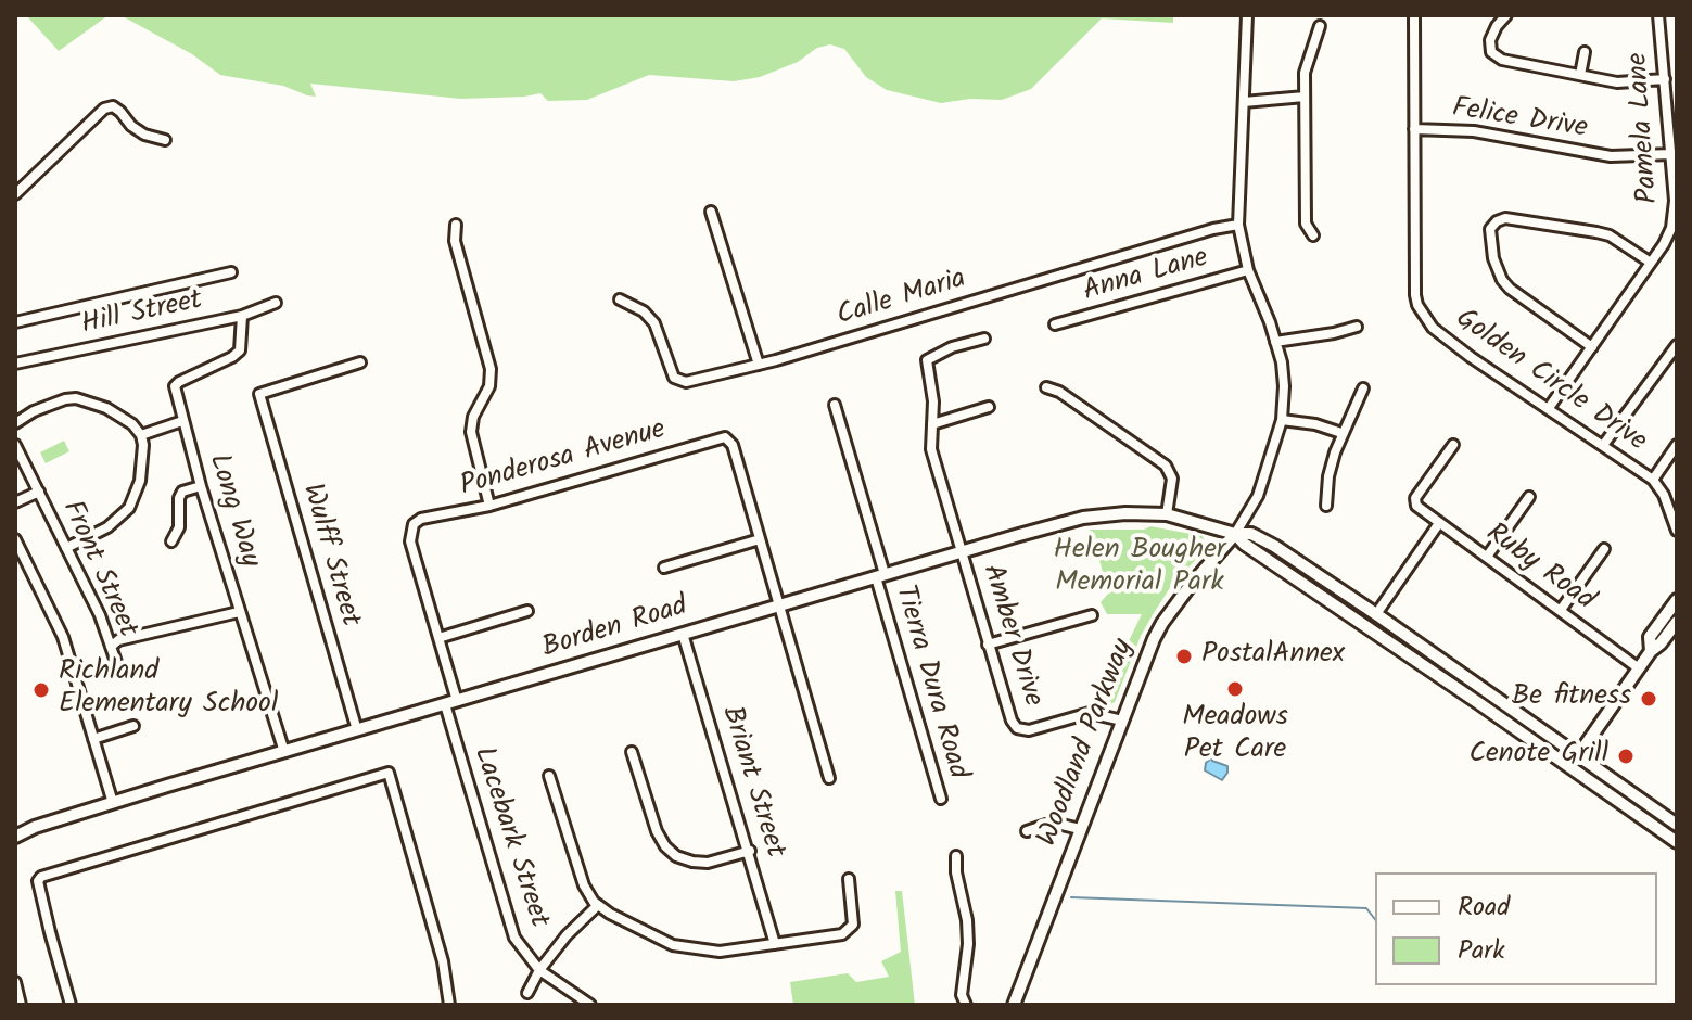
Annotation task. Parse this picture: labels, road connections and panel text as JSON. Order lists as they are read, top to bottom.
{
  "streets": {
    "main road": ["Borden Road", "Woodland Parkway"],
    "street": [
      "Felice Drive",
      "Pamela Lane",
      "Anna Lane",
      "Calle Maria",
      "Hill Street",
      "Golden Circle Drive",
      "Ponderosa Avenue",
      "Long Way",
      "Wulff Street",
      "Ruby Road",
      "Front Street",
      "Amber Drive",
      "Tierra Dura Road",
      "Briant Street",
      "Lacebark Street"
    ]
  },
  "crossings": [
    ["Felice Drive", "Pamela Lane"],
    ["Felice Drive", "Golden Circle Drive"],
    ["Pamela Lane", "Golden Circle Drive"],
    ["Anna Lane", "Woodland Parkway"],
    ["Calle Maria", "Woodland Parkway"],
    ["Hill Street", "Long Way"],
    ["Ponderosa Avenue", "Lacebark Street"],
    ["Long Way", "Borden Road"],
    ["Wulff Street", "Borden Road"],
    ["Borden Road", "Amber Drive"],
    ["Borden Road", "Tierra Dura Road"],
    ["Borden Road", "Woodland Parkway"],
    ["Borden Road", "Briant Street"],
    ["Borden Road", "Lacebark Street"],
    ["Amber Drive", "Woodland Parkway"]
  ],
  "parks": ["Helen Bougher Memorial Park"],
  "places": [
    "PostalAnnex",
    "Meadows Pet Care",
    "Richland Elementary School",
    "Be fitness",
    "Cenote Grill"
  ],
  "legend": ["Road", "Park"]
}
